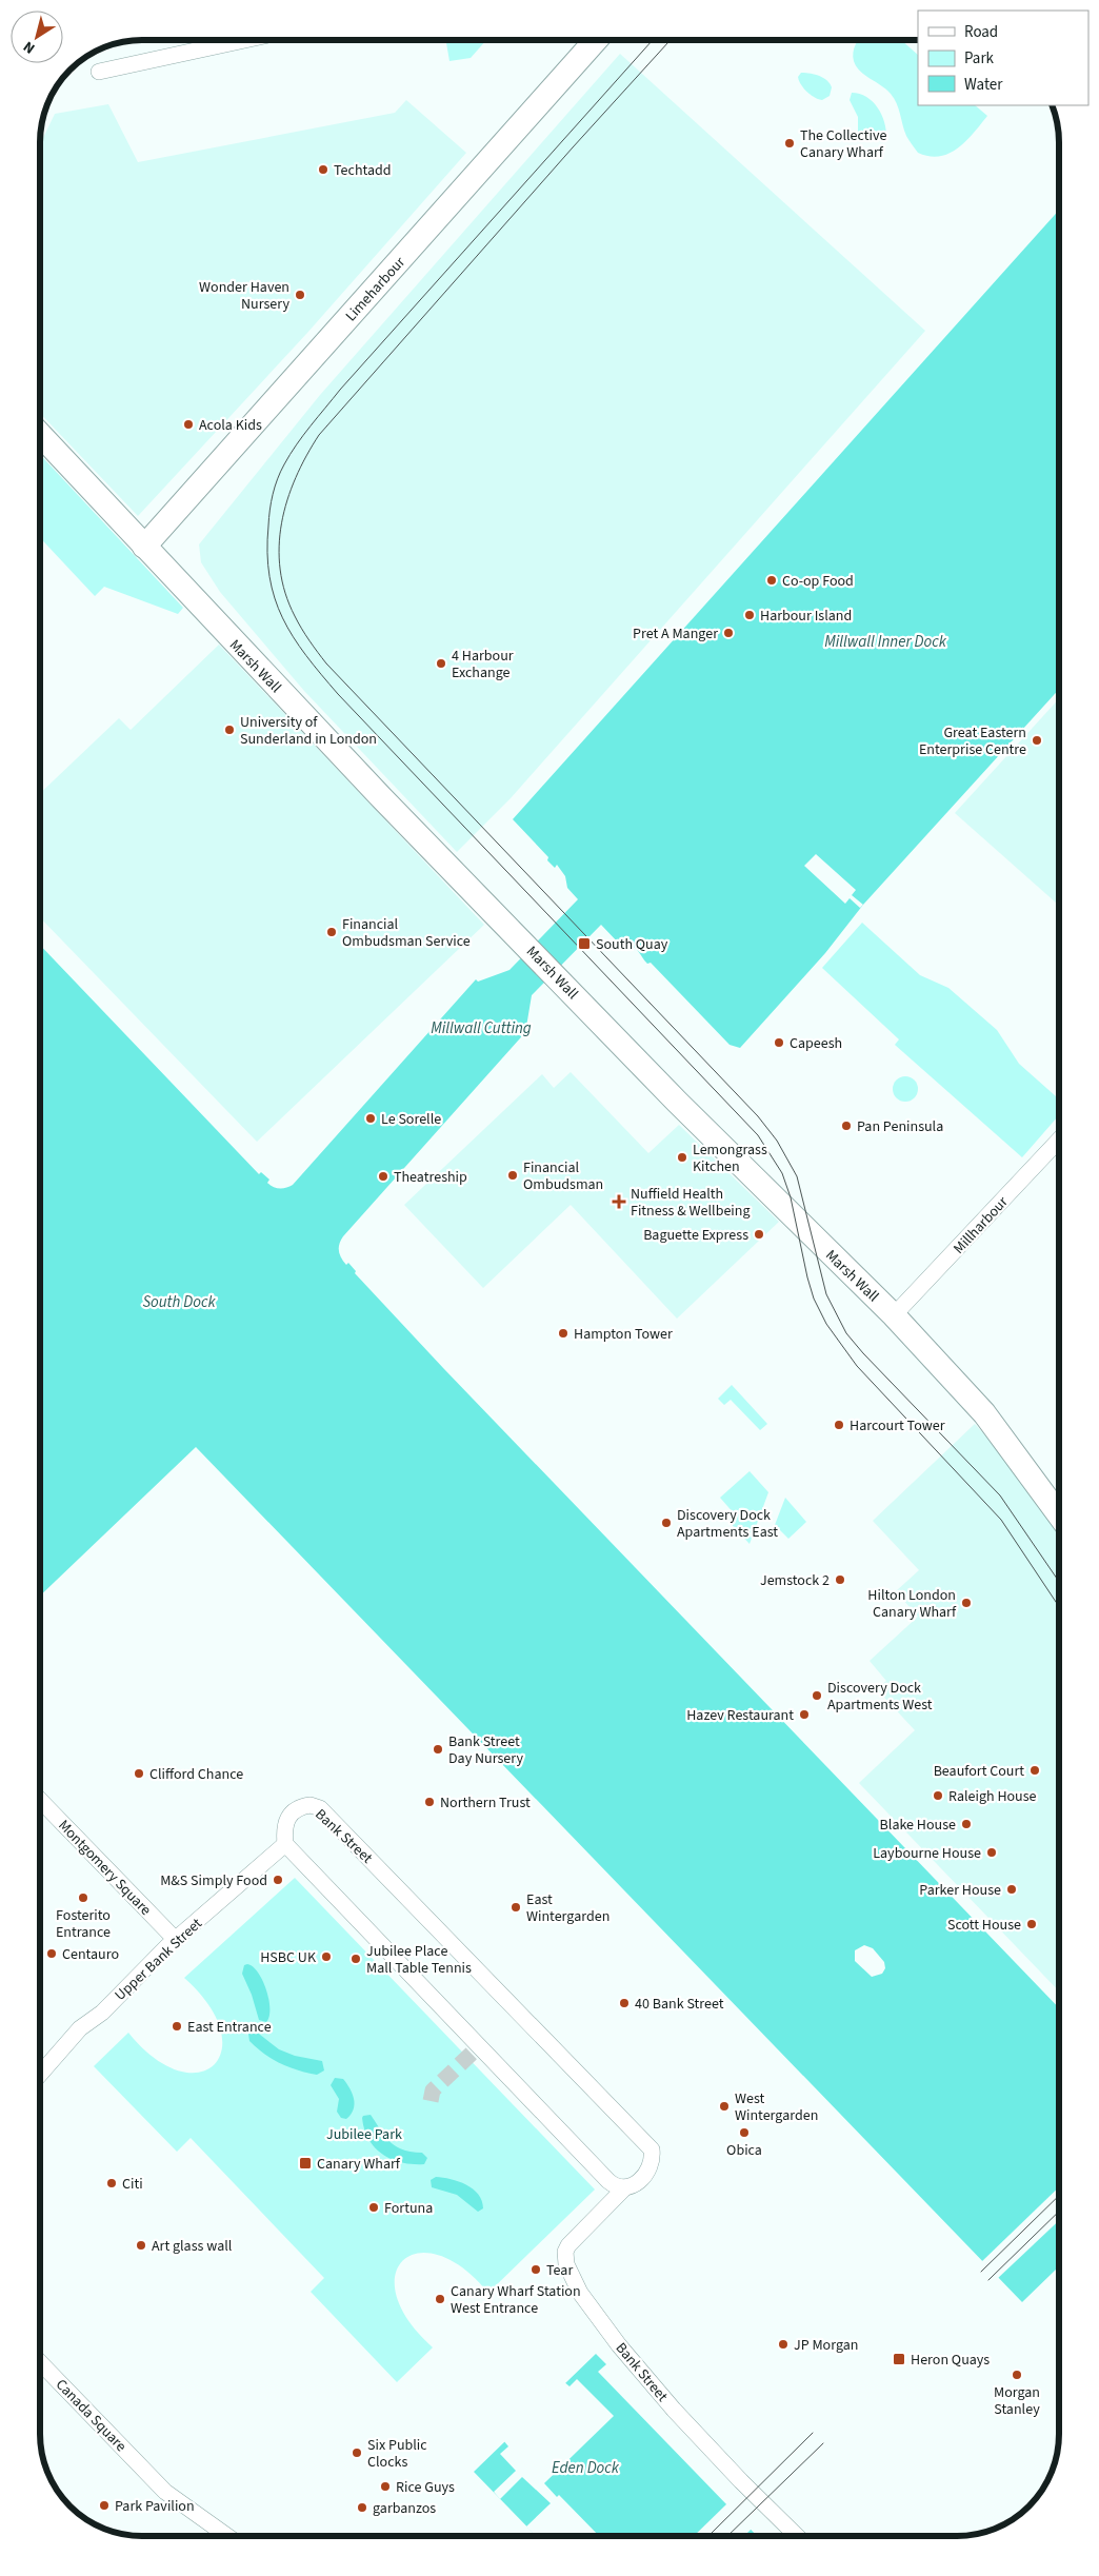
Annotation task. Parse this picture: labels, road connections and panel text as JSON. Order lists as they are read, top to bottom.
{
  "streets": {
    "street": [
      "Limeharbour",
      "Marsh Wall",
      "Millharbour",
      "Bank Street",
      "Montgomery Square",
      "Upper Bank Street",
      "Canada Square"
    ]
  },
  "crossings": [
    ["Limeharbour", "Marsh Wall"],
    ["Marsh Wall", "Millharbour"],
    ["Bank Street", "Upper Bank Street"],
    ["Montgomery Square", "Upper Bank Street"]
  ],
  "water": [
    "Millwall Inner Dock",
    "Millwall Cutting",
    "South Dock",
    "Eden Dock"
  ],
  "parks": ["Jubilee Park"],
  "places": {
    "other": [
      "The Collective Canary Wharf",
      "Techtadd",
      "Wonder Haven Nursery",
      "Acola Kids",
      "Co-op Food",
      "Harbour Island",
      "Pret A Manger",
      "4 Harbour Exchange",
      "University of Sunderland in London",
      "Great Eastern Enterprise Centre",
      "Financial Ombudsman Service",
      "Capeesh",
      "Le Sorelle",
      "Pan Peninsula",
      "Lemongrass Kitchen",
      "Financial Ombudsman",
      "Theatreship",
      "Baguette Express",
      "Hampton Tower",
      "Harcourt Tower",
      "Discovery Dock Apartments East",
      "Jemstock 2",
      "Hilton London Canary Wharf",
      "Discovery Dock Apartments West",
      "Hazev Restaurant",
      "Bank Street Day Nursery",
      "Beaufort Court",
      "Clifford Chance",
      "Raleigh House",
      "Northern Trust",
      "Blake House",
      "Laybourne House",
      "M&S Simply Food",
      "Parker House",
      "Fosterito Entrance",
      "East Wintergarden",
      "Scott House",
      "Centauro",
      "HSBC UK",
      "Jubilee Place Mall Table Tennis",
      "40 Bank Street",
      "East Entrance",
      "West Wintergarden",
      "Obica",
      "Citi",
      "Fortuna",
      "Art glass wall",
      "Tear",
      "Canary Wharf Station West Entrance",
      "JP Morgan",
      "Morgan Stanley",
      "Six Public Clocks",
      "Rice Guys",
      "Park Pavilion",
      "garbanzos"
    ],
    "transit": ["South Quay", "Canary Wharf", "Heron Quays"],
    "health": ["Nuffield Health Fitness & Wellbeing"]
  },
  "legend": ["Road", "Park", "Water"],
  "north": "bottom left"
}
